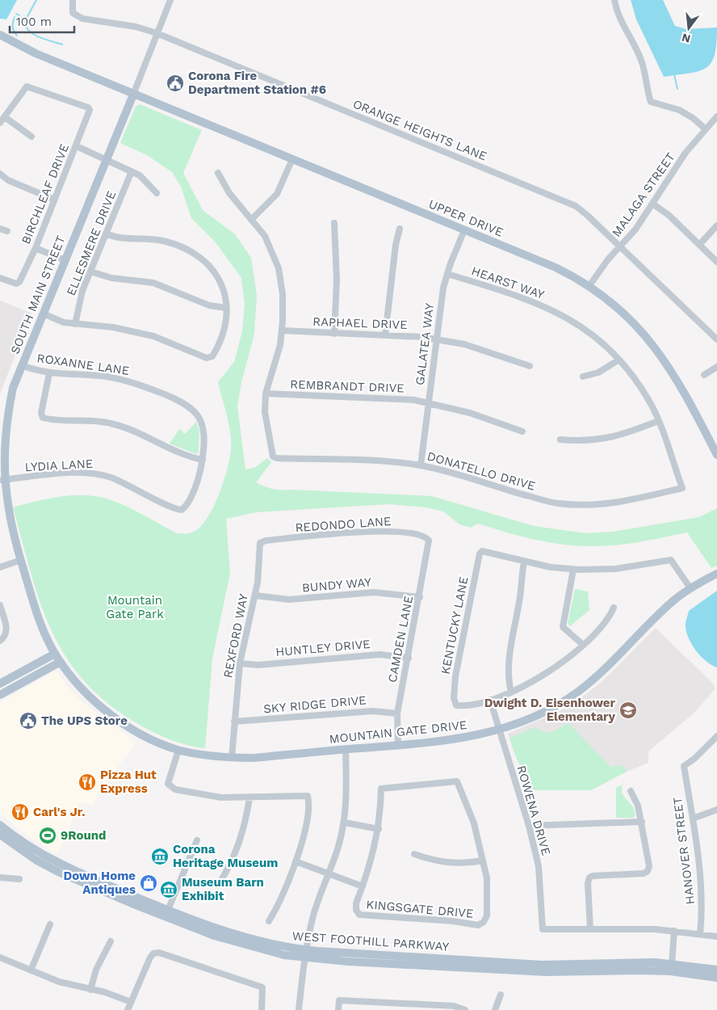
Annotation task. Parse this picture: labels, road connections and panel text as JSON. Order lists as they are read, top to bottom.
{
  "streets": {
    "main road": [
      "UPPER DRIVE",
      "SOUTH MAIN STREET",
      "MOUNTAIN GATE DRIVE",
      "WEST FOOTHILL PARKWAY"
    ],
    "street": [
      "ORANGE HEIGHTS LANE",
      "BIRCHLEAF DRIVE",
      "MALAGA STREET",
      "ELLESMERE DRIVE",
      "HEARST WAY",
      "RAPHAEL DRIVE",
      "GALATEA WAY",
      "ROXANNE LANE",
      "REMBRANDT DRIVE",
      "LYDIA LANE",
      "DONATELLO DRIVE",
      "REDONDO LANE",
      "BUNDY WAY",
      "KENTUCKY LANE",
      "REXFORD WAY",
      "CAMDEN LANE",
      "HUNTLEY DRIVE",
      "SKY RIDGE DRIVE",
      "ROWENA DRIVE",
      "HANOVER STREET",
      "KINGSGATE DRIVE"
    ]
  },
  "crossings": [
    ["ORANGE HEIGHTS LANE", "MALAGA STREET"],
    ["ORANGE HEIGHTS LANE", "SOUTH MAIN STREET"],
    ["MALAGA STREET", "UPPER DRIVE"],
    ["UPPER DRIVE", "SOUTH MAIN STREET"],
    ["UPPER DRIVE", "GALATEA WAY"],
    ["HEARST WAY", "GALATEA WAY"],
    ["HEARST WAY", "DONATELLO DRIVE"],
    ["SOUTH MAIN STREET", "ROXANNE LANE"],
    ["SOUTH MAIN STREET", "LYDIA LANE"],
    ["SOUTH MAIN STREET", "MOUNTAIN GATE DRIVE"],
    ["RAPHAEL DRIVE", "GALATEA WAY"],
    ["GALATEA WAY", "REMBRANDT DRIVE"],
    ["GALATEA WAY", "DONATELLO DRIVE"],
    ["ROXANNE LANE", "LYDIA LANE"],
    ["REMBRANDT DRIVE", "DONATELLO DRIVE"],
    ["REDONDO LANE", "REXFORD WAY"],
    ["REDONDO LANE", "CAMDEN LANE"],
    ["BUNDY WAY", "REXFORD WAY"],
    ["BUNDY WAY", "CAMDEN LANE"],
    ["KENTUCKY LANE", "ROWENA DRIVE"],
    ["REXFORD WAY", "HUNTLEY DRIVE"],
    ["REXFORD WAY", "SKY RIDGE DRIVE"],
    ["REXFORD WAY", "MOUNTAIN GATE DRIVE"],
    ["CAMDEN LANE", "HUNTLEY DRIVE"],
    ["CAMDEN LANE", "SKY RIDGE DRIVE"],
    ["CAMDEN LANE", "MOUNTAIN GATE DRIVE"],
    ["MOUNTAIN GATE DRIVE", "ROWENA DRIVE"]
  ],
  "parks": ["Mountain Gate Park"],
  "places": {
    "public building": ["Corona Fire Department Station #6", "The UPS Store"],
    "school or university": ["Dwight D. Eisenhower Elementary"],
    "restaurant": ["Pizza Hut Express", "Carl's Jr."],
    "sports": ["9Round"],
    "museum": ["Corona Heritage Museum", "Museum Barn Exhibit"],
    "shop": ["Down Home Antiques"]
  },
  "scale_bar": "100 m",
  "north": "bottom"
}
